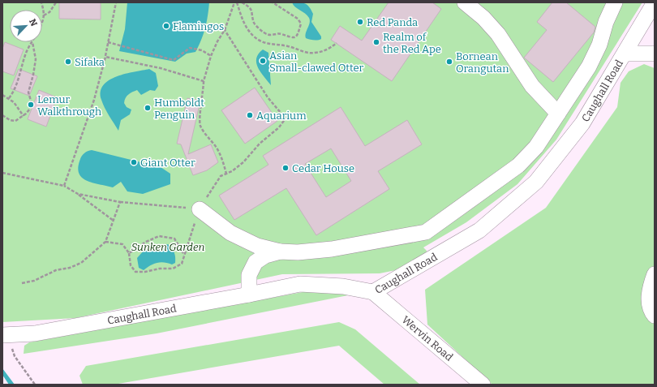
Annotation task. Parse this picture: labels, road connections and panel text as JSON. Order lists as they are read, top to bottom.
{
  "streets": {
    "street": ["Caughall Road", "Wervin Road"]
  },
  "crossings": [
    ["Caughall Road", "Wervin Road"]
  ],
  "parks": ["Sunken Garden"],
  "places": [
    "Red Panda",
    "Flamingos",
    "Realm of the Red Ape",
    "Asian Small-clawed Otter",
    "Sifaka",
    "Bornean Orangutan",
    "Lemur Walkthrough",
    "Humboldt Penguin",
    "Aquarium",
    "Giant Otter",
    "Cedar House"
  ],
  "north": "top right"
}
